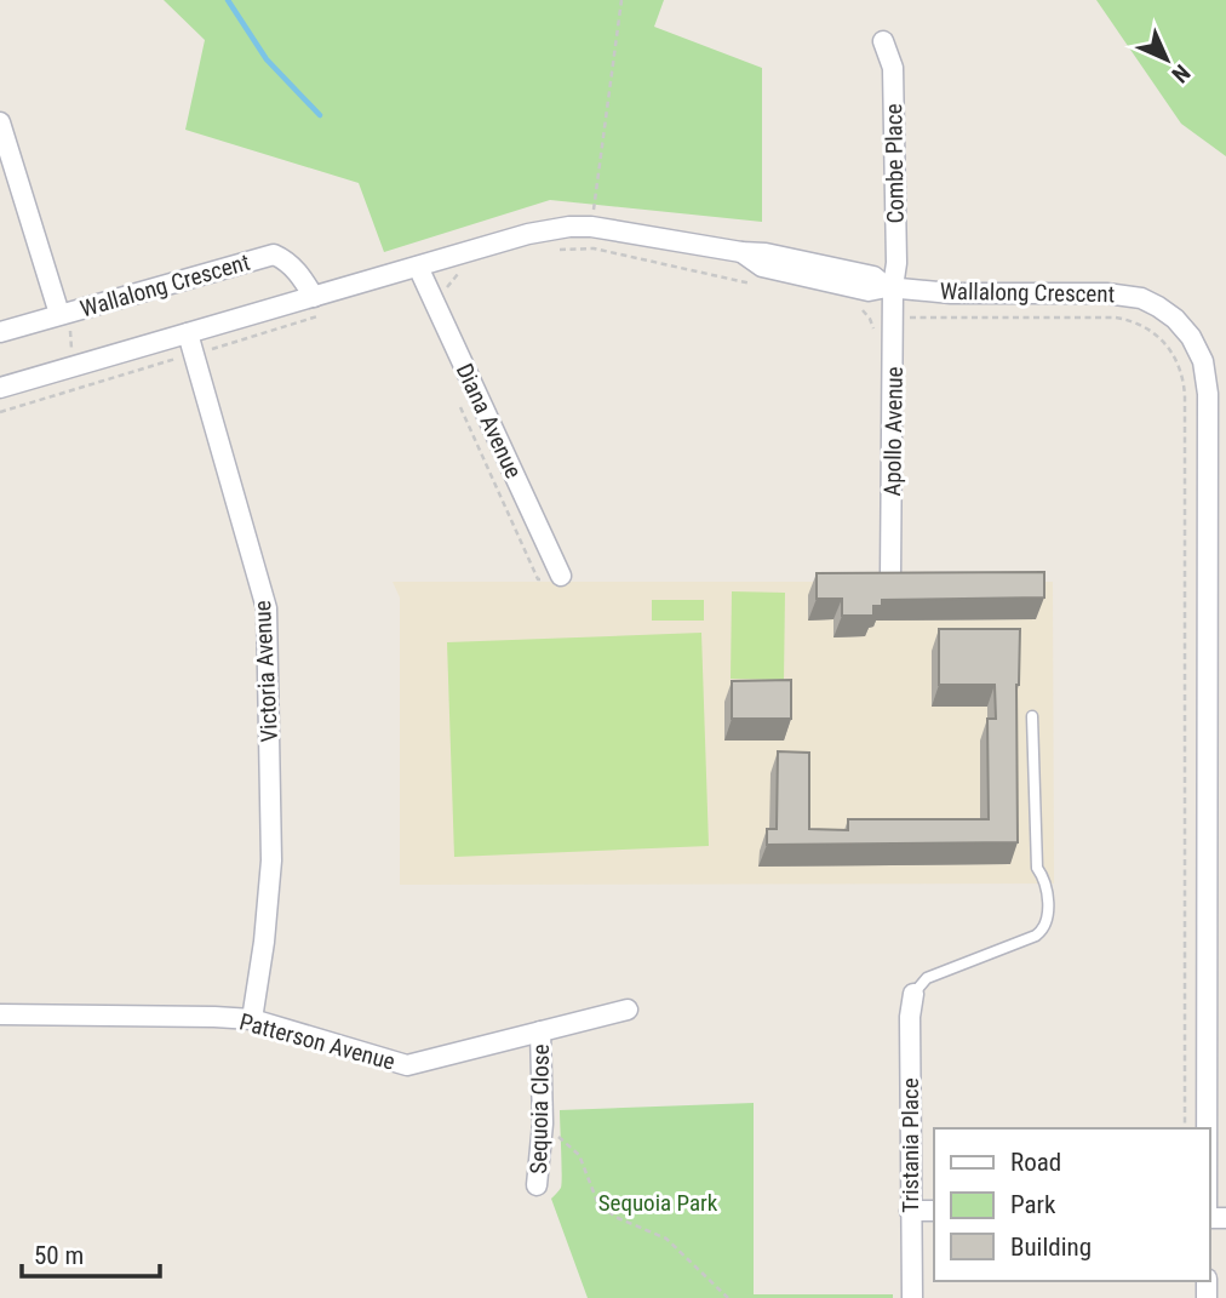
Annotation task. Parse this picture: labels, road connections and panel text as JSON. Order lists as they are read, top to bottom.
{
  "streets": {
    "street": [
      "Combe Place",
      "Wallalong Crescent",
      "Diana Avenue",
      "Apollo Avenue",
      "Victoria Avenue",
      "Patterson Avenue",
      "Sequoia Close",
      "Tristania Place"
    ]
  },
  "crossings": [
    ["Combe Place", "Wallalong Crescent"],
    ["Combe Place", "Apollo Avenue"],
    ["Wallalong Crescent", "Diana Avenue"],
    ["Wallalong Crescent", "Apollo Avenue"],
    ["Wallalong Crescent", "Victoria Avenue"],
    ["Victoria Avenue", "Patterson Avenue"],
    ["Patterson Avenue", "Sequoia Close"]
  ],
  "parks": ["Sequoia Park"],
  "legend": ["Road", "Park", "Building"],
  "scale_bar": "50 m",
  "north": "bottom right"
}
